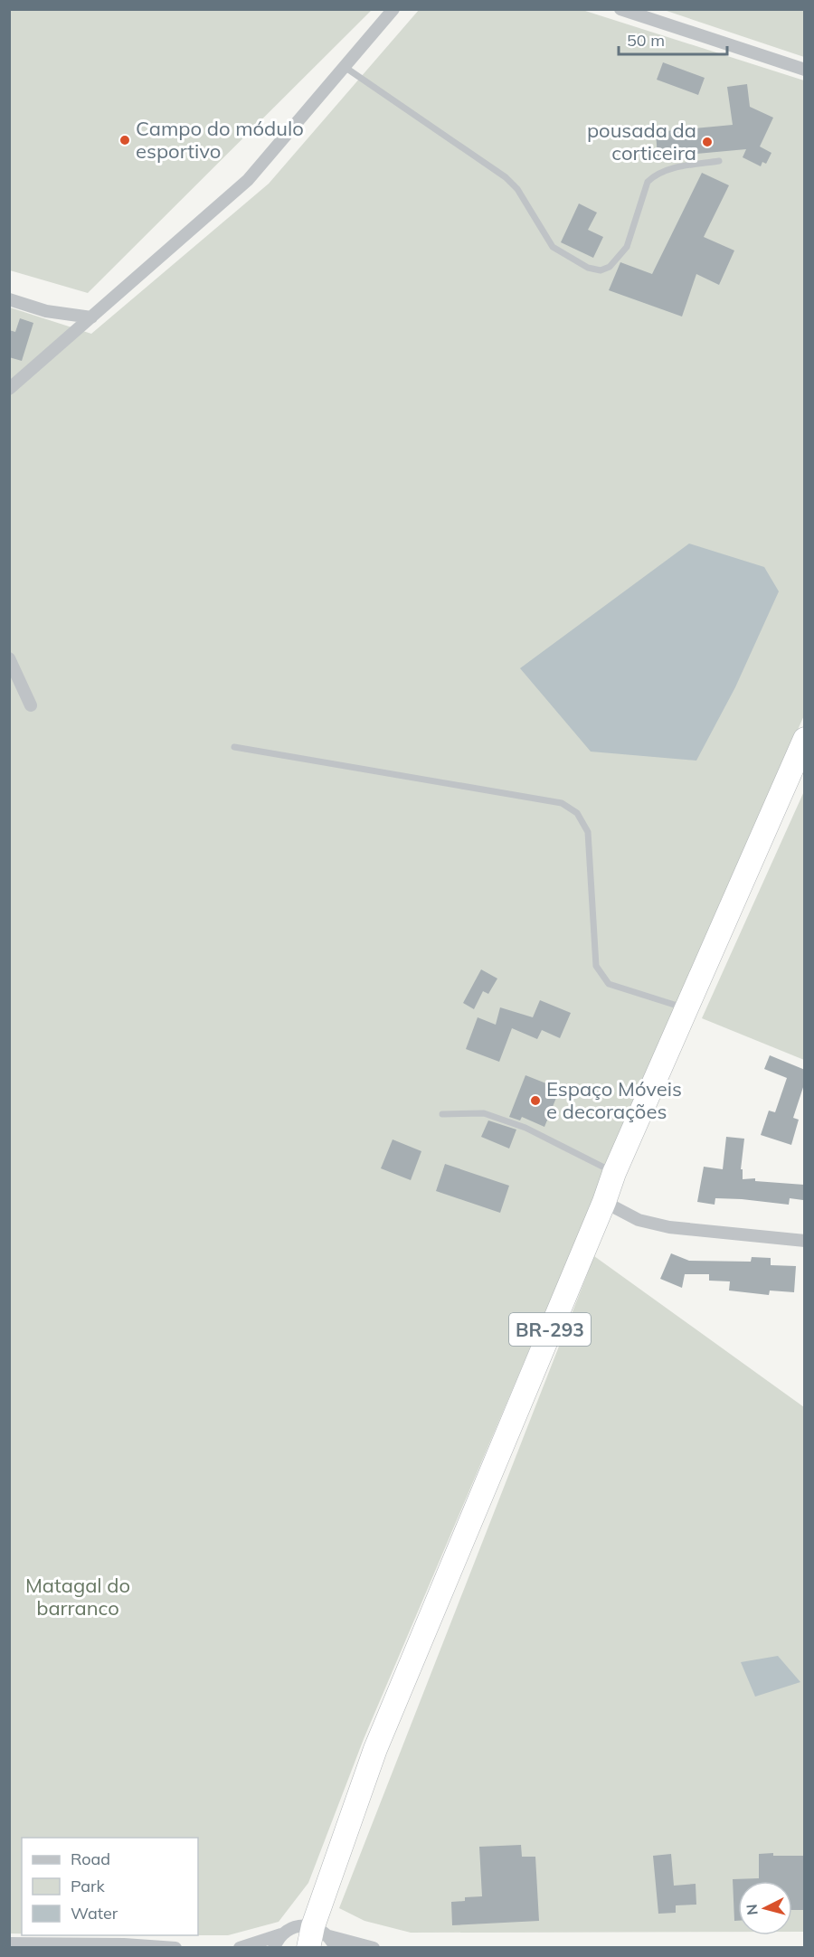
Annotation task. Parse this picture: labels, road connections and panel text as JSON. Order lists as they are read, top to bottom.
{
  "streets": {
    "highway": ["BR-293"]
  },
  "parks": ["Matagal do barranco"],
  "places": ["Campo do módulo esportivo", "pousada da corticeira", "Espaço Móveis e decorações"],
  "legend": ["Road", "Park", "Water"],
  "scale_bar": "50 m",
  "north": "left"
}
